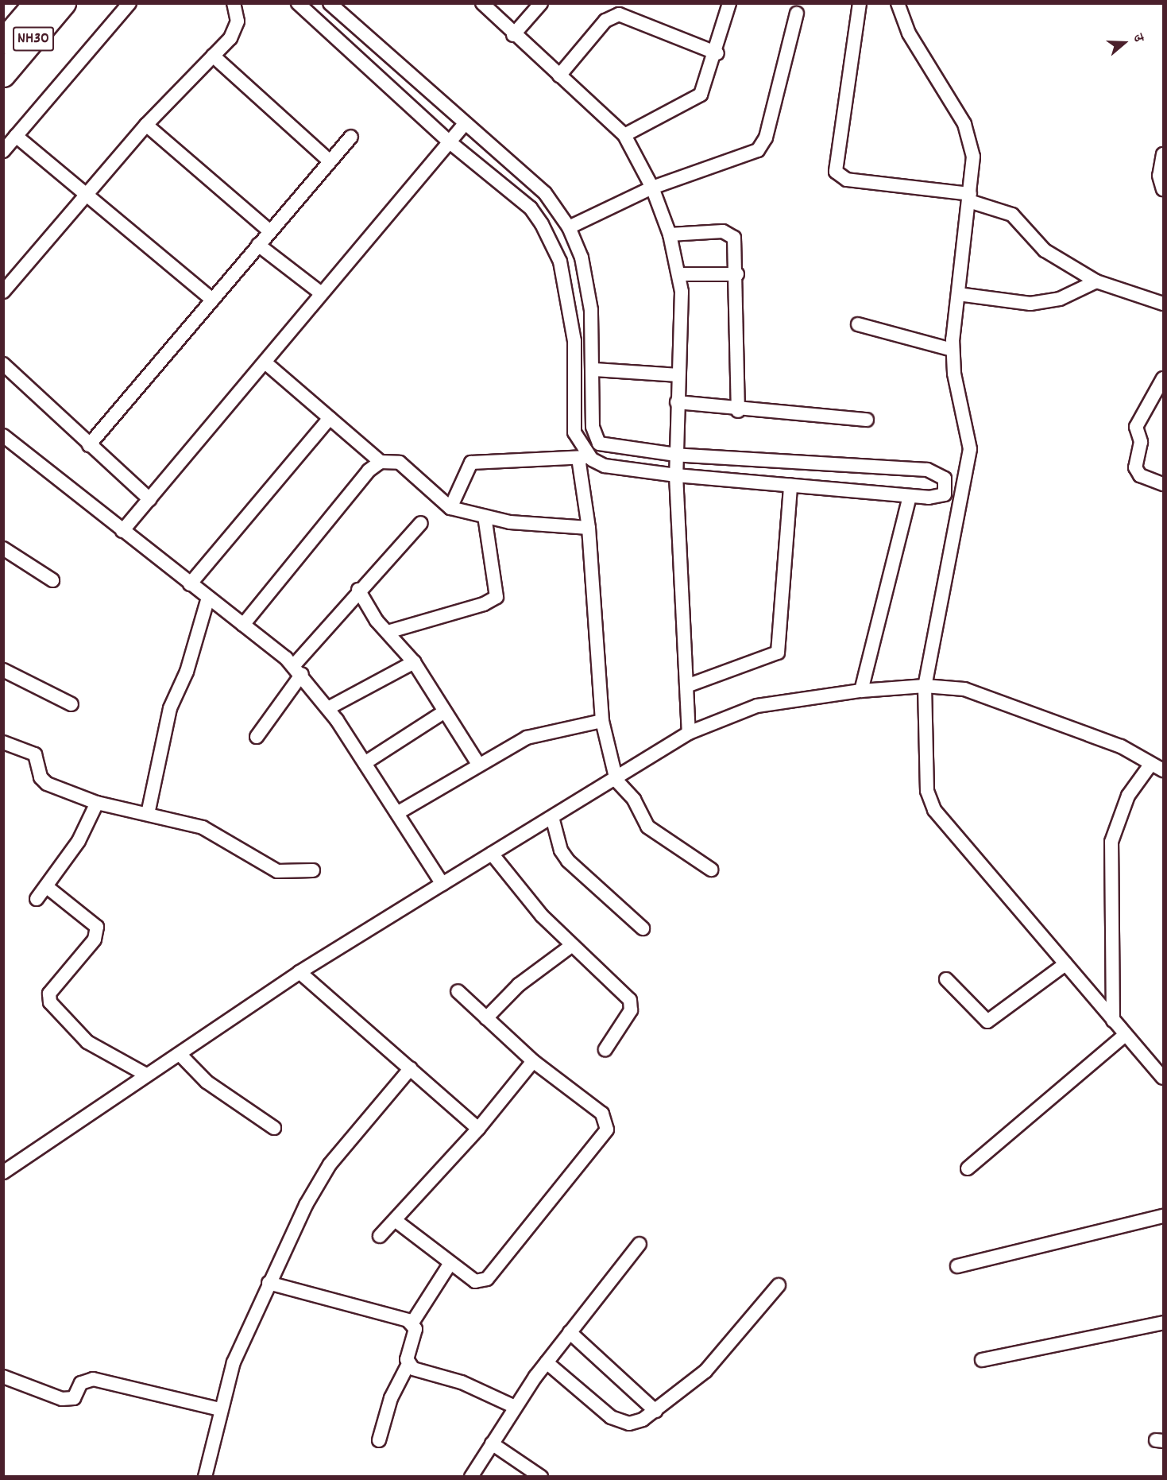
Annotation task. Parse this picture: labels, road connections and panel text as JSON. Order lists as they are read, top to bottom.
{
  "streets": {
    "highway": ["NH30"]
  },
  "north": "right"
}
